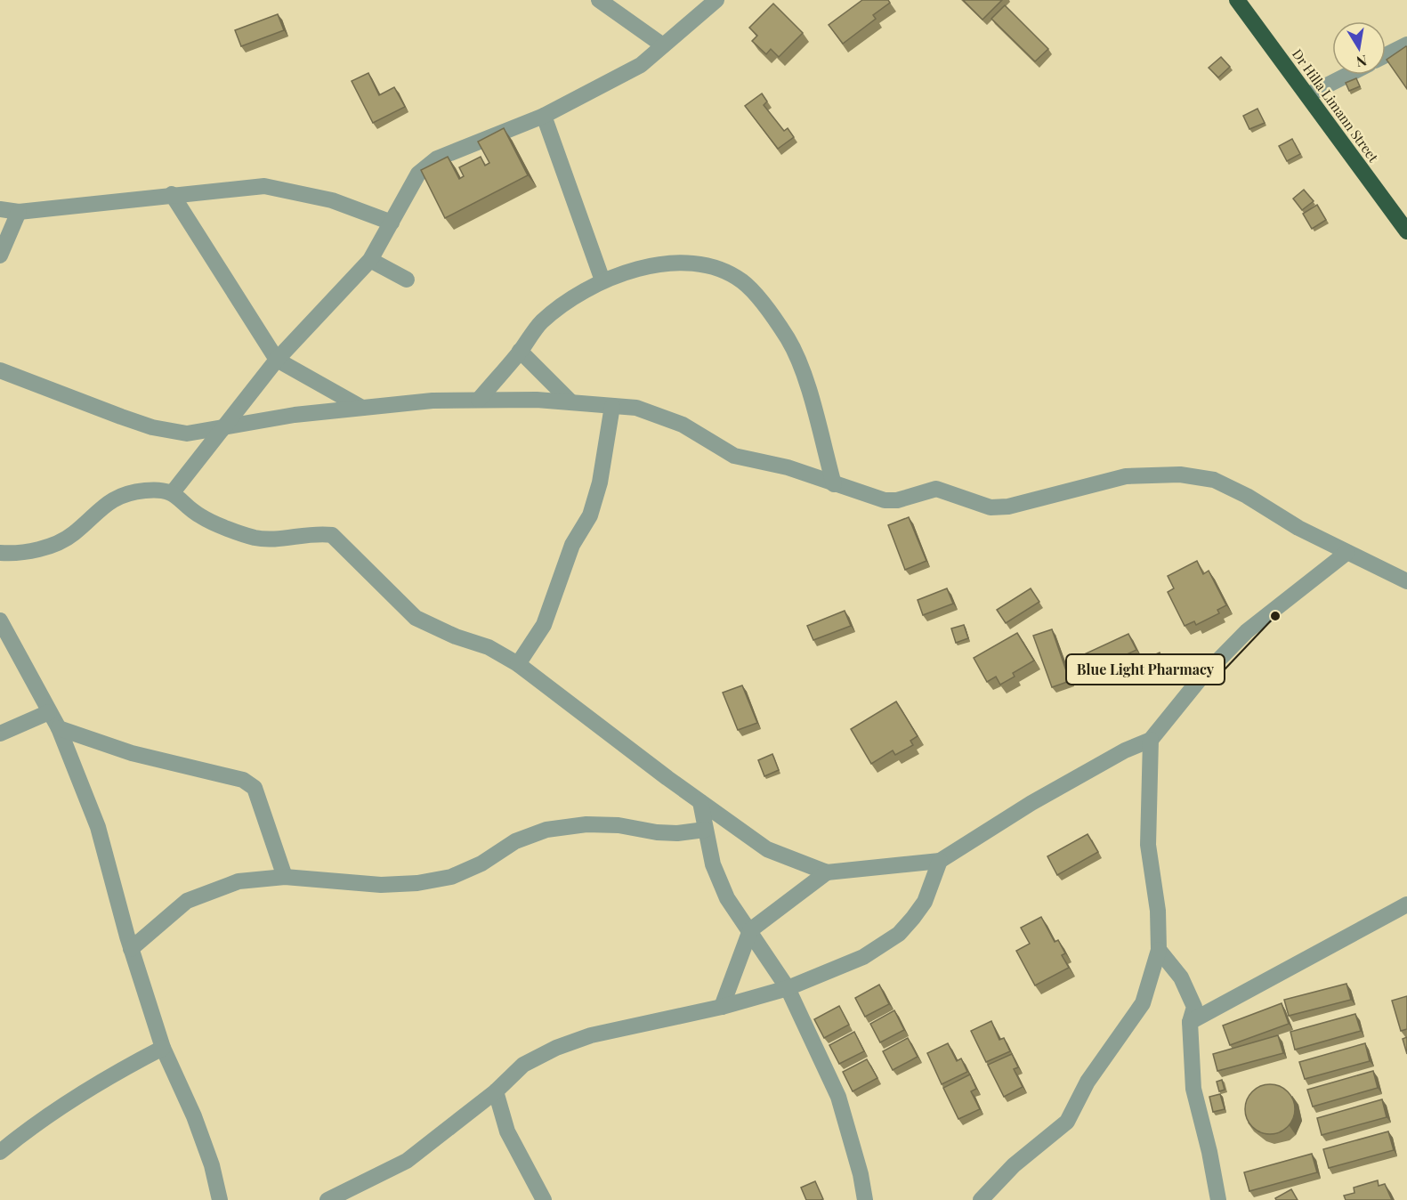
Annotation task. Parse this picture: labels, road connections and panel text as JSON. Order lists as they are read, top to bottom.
{
  "streets": {
    "highway": ["Dr Hilla Limann Street"]
  },
  "places": ["Blue Light Pharmacy"],
  "north": "bottom"
}
